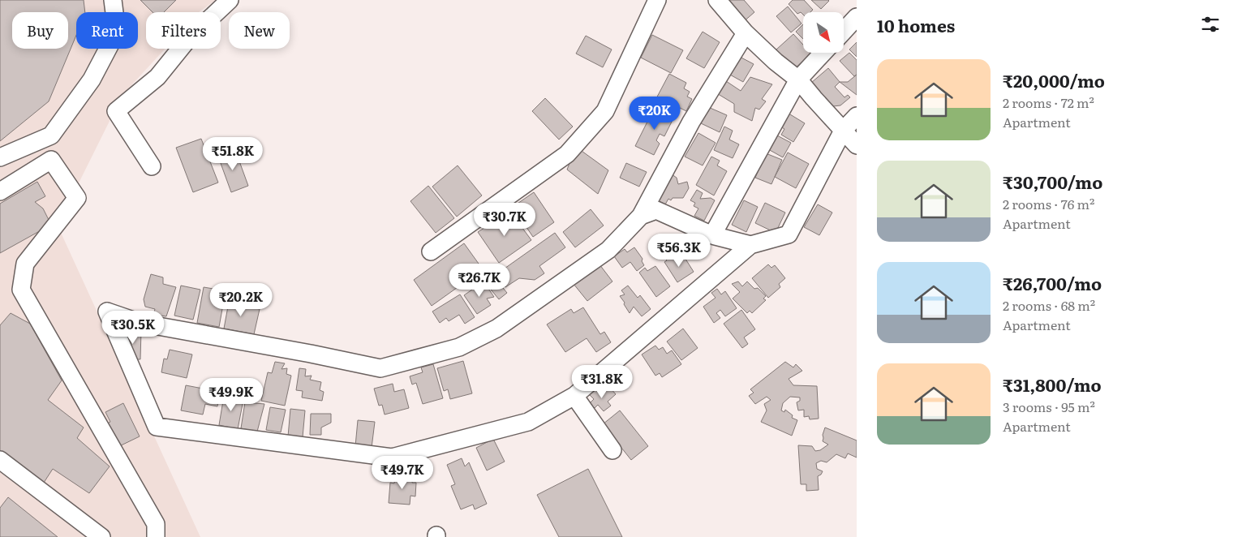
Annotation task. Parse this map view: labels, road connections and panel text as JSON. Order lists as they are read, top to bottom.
{
  "north": "bottom right",
  "page": {
    "heading": "10 homes",
    "chip": [
      "Buy",
      "Rent",
      "Filters",
      "New"
    ],
    "list": [
      {
        "name": "₹20,000/mo",
        "note": "2 rooms · 72 m² · Apartment"
      },
      {
        "name": "₹30,700/mo",
        "note": "2 rooms · 76 m² · Apartment"
      },
      {
        "name": "₹26,700/mo",
        "note": "2 rooms · 68 m² · Apartment"
      },
      {
        "name": "₹31,800/mo",
        "note": "3 rooms · 95 m² · Apartment"
      }
    ],
    "price": [
      "₹20K",
      "₹51.8K",
      "₹30.7K",
      "₹56.3K",
      "₹26.7K",
      "₹20.2K",
      "₹30.5K",
      "₹31.8K",
      "₹49.9K",
      "₹49.7K"
    ]
  }
}
